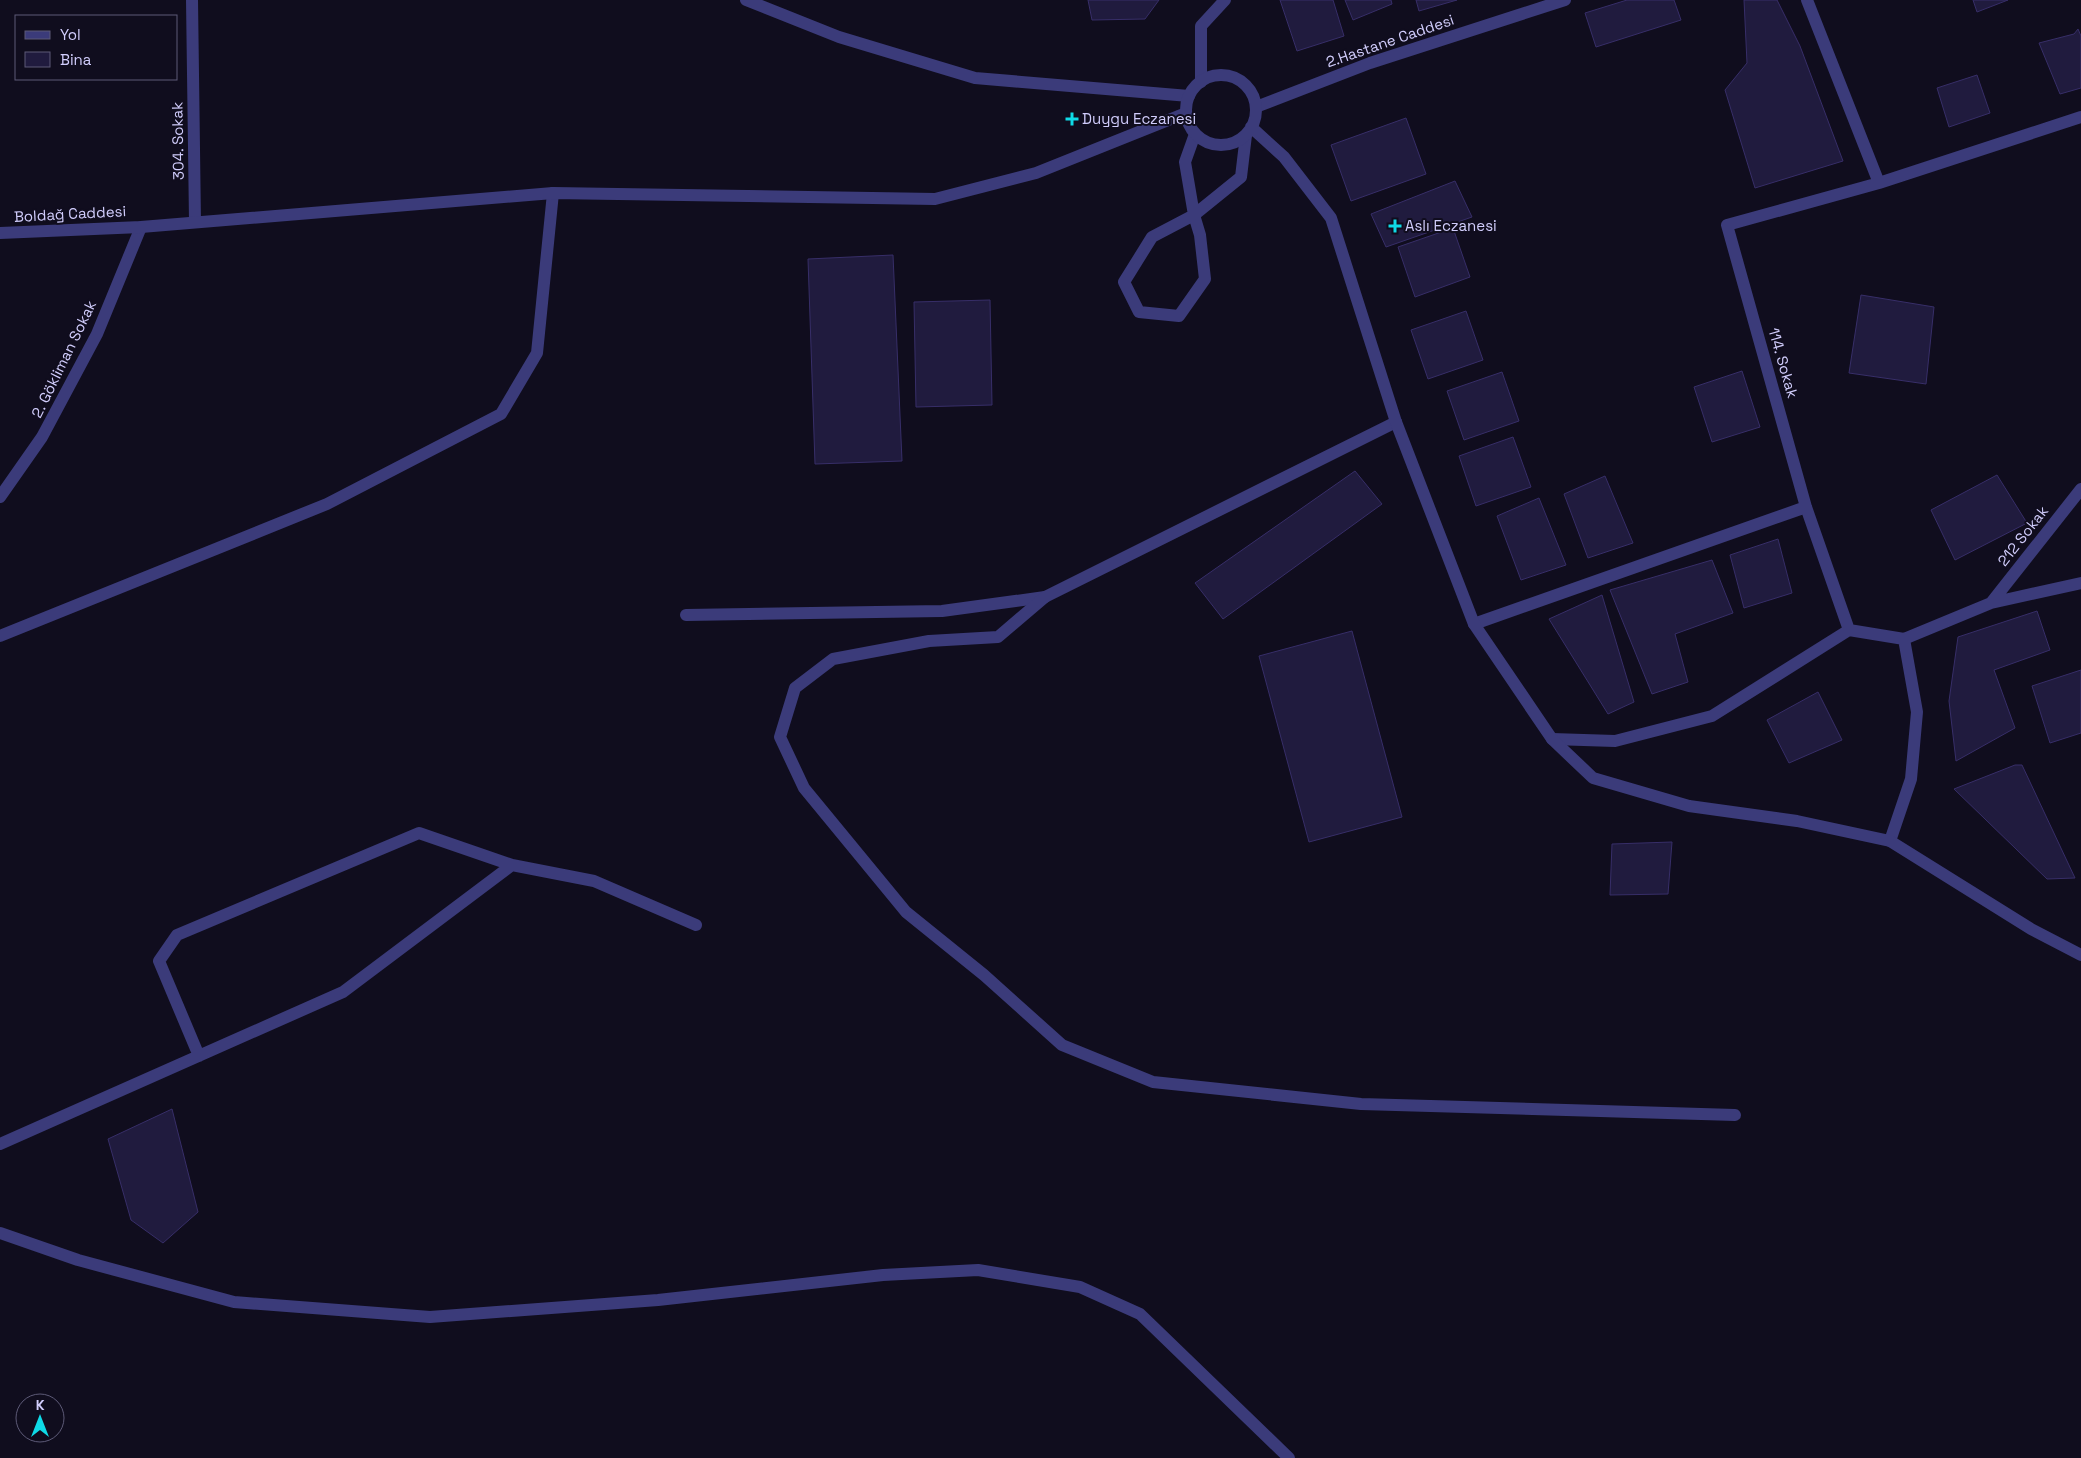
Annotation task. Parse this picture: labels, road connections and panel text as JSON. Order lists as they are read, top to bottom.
{
  "streets": {
    "street": [
      "2.Hastane Caddesi",
      "304. Sokak",
      "Boldağ Caddesi",
      "2. Gökliman Sokak",
      "114. Sokak",
      "212 Sokak"
    ]
  },
  "crossings": [
    ["2.Hastane Caddesi", "Boldağ Caddesi"],
    ["304. Sokak", "Boldağ Caddesi"],
    ["Boldağ Caddesi", "2. Gökliman Sokak"]
  ],
  "places": {
    "health": ["Duygu Eczanesi", "Aslı Eczanesi"]
  },
  "legend": ["Yol", "Bina"],
  "north": "top"
}
